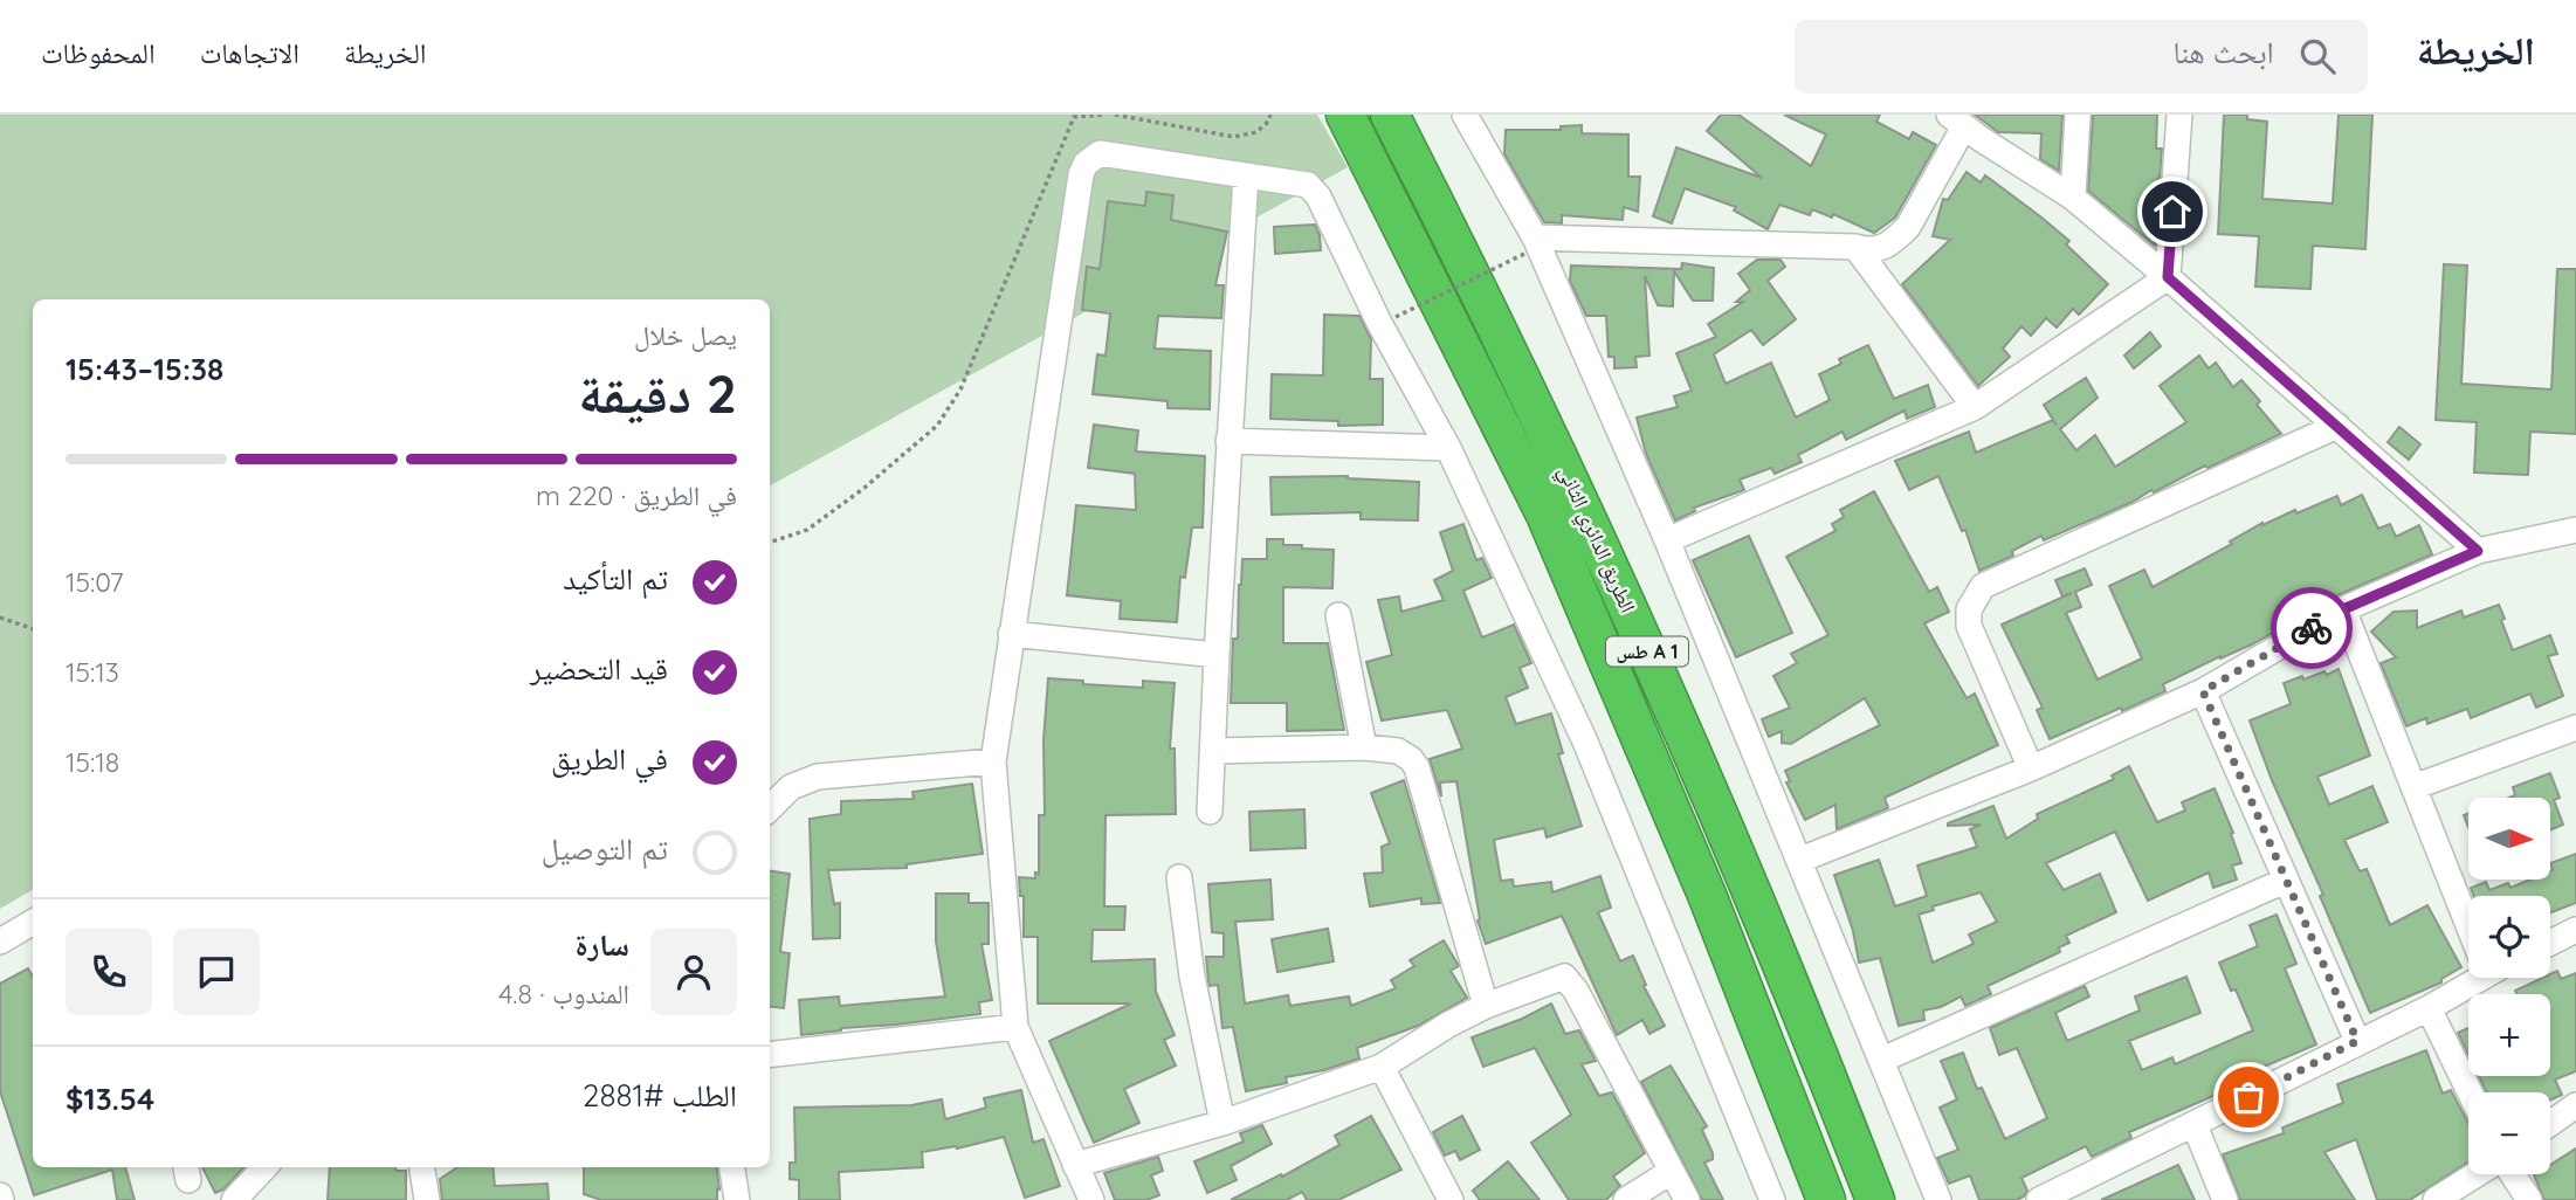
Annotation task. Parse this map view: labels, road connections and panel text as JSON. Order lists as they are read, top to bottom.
{
  "streets": {
    "highway": ["الطريق الدائري الثاني", "طس A 1"]
  },
  "north": "right",
  "page": {
    "header": "الخريطة",
    "search": "ابحث هنا",
    "nav": ["الخريطة", "الاتجاهات", "المحفوظات"],
    "heading": ["2 دقيقة", "يصل خلال", "15:38–15:43"],
    "panel": [
      "سارة",
      "المندوب · 4.8",
      "الطلب #2881",
      "$13.54"
    ],
    "bar": "في الطريق · 220 m",
    "list": [
      ["تم التأكيد", "15:07"],
      ["قيد التحضير", "15:13"],
      ["في الطريق", "15:18"],
      "تم التوصيل"
    ],
    "map_buttons": ["+", "−"]
  }
}
